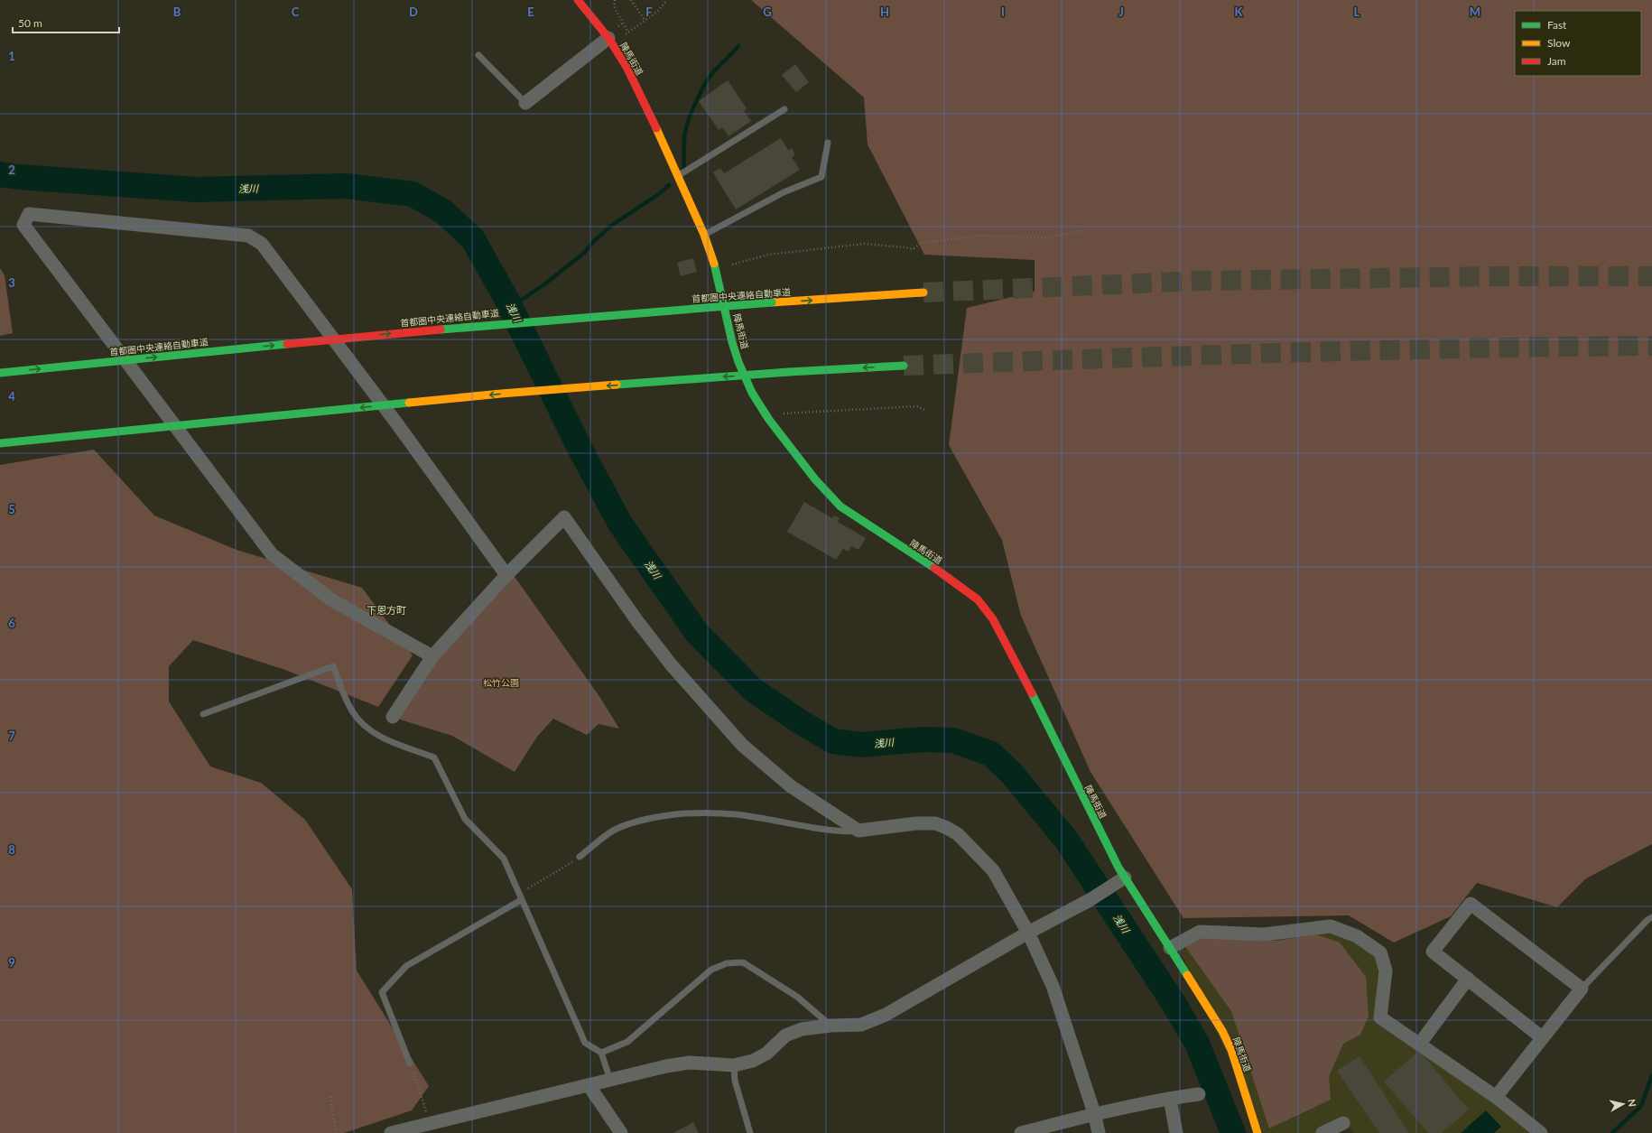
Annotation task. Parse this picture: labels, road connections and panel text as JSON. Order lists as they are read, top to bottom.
{
  "streets": {
    "main road": ["陣馬街道", "首都圏中央連絡自動車道"]
  },
  "districts": ["下恩方町"],
  "water": ["浅川"],
  "parks": ["松竹公園"],
  "legend": ["Fast", "Slow", "Jam"],
  "scale_bar": "50 m",
  "north": "right",
  "grid": {
    "columns": [
      "B",
      "C",
      "D",
      "E",
      "F",
      "G",
      "H",
      "I",
      "J",
      "K",
      "L",
      "M"
    ],
    "rows": [
      "1",
      "2",
      "3",
      "4",
      "5",
      "6",
      "7",
      "8",
      "9"
    ]
  }
}
